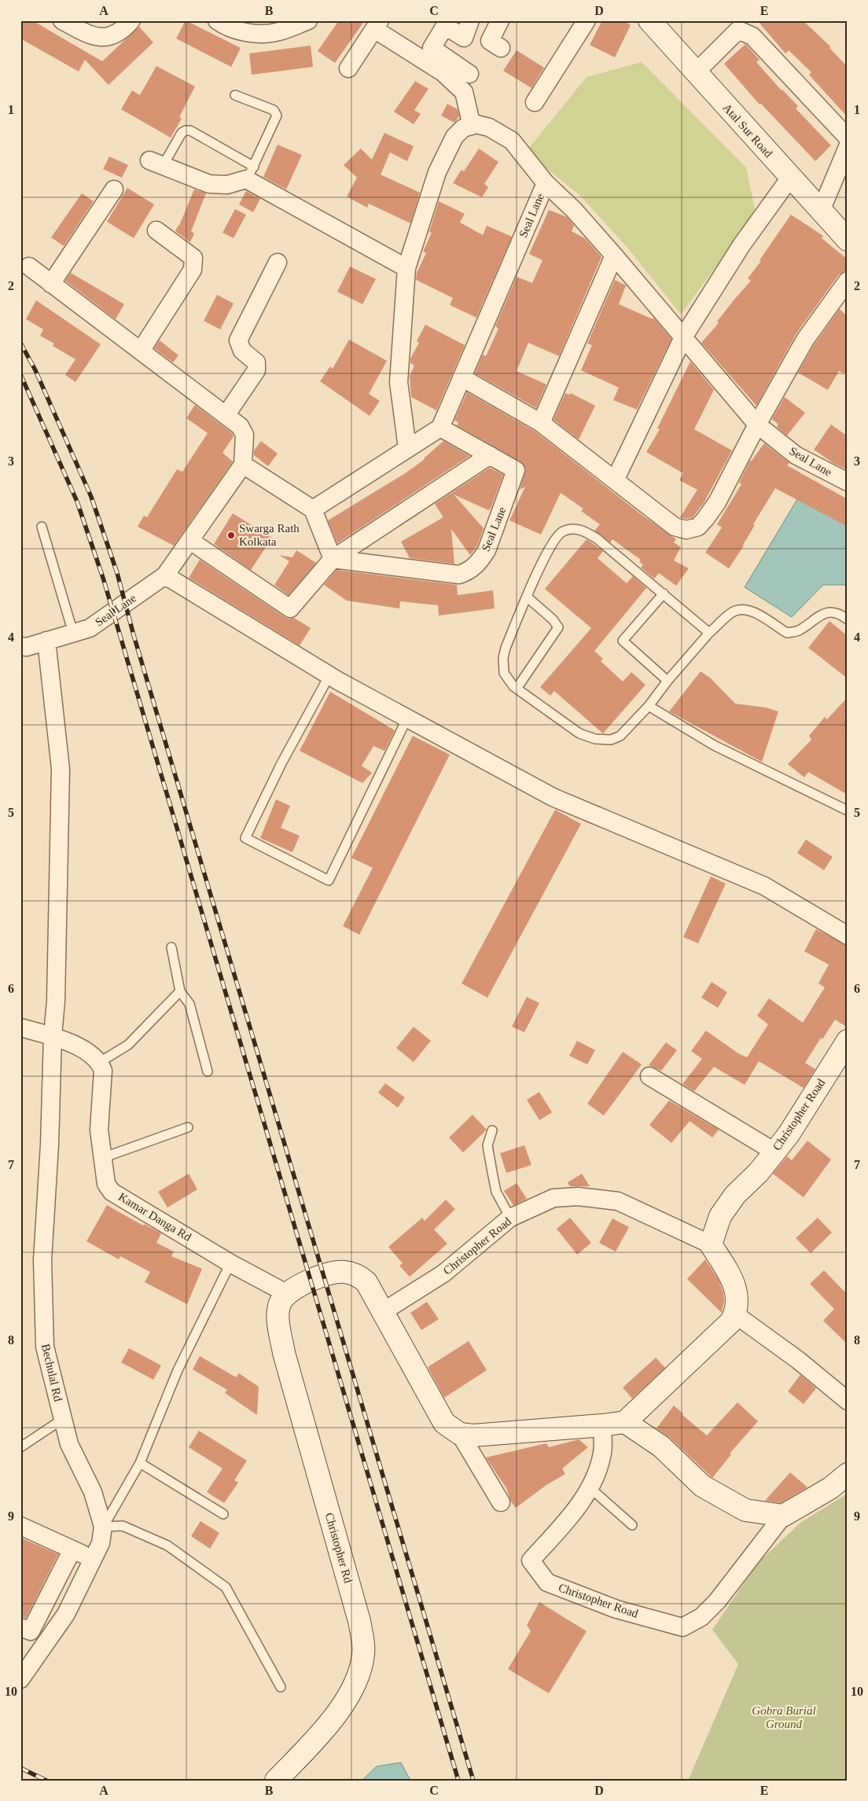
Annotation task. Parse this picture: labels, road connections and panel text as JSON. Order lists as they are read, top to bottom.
{
  "streets": {
    "street": [
      "Atal Sur Road",
      "Seal Lane",
      "Christopher Road",
      "Kamar Danga Rd",
      "Bechulal Rd",
      "Christopher Rd"
    ]
  },
  "crossings": [
    ["Seal Lane", "Bechulal Rd"],
    ["Kamar Danga Rd", "Christopher Rd"]
  ],
  "parks": ["Gobra Burial Ground"],
  "places": ["Swarga Rath Kolkata"],
  "grid": {
    "columns": [
      "A",
      "B",
      "C",
      "D",
      "E"
    ],
    "rows": [
      "1",
      "2",
      "3",
      "4",
      "5",
      "6",
      "7",
      "8",
      "9",
      "10"
    ]
  }
}
